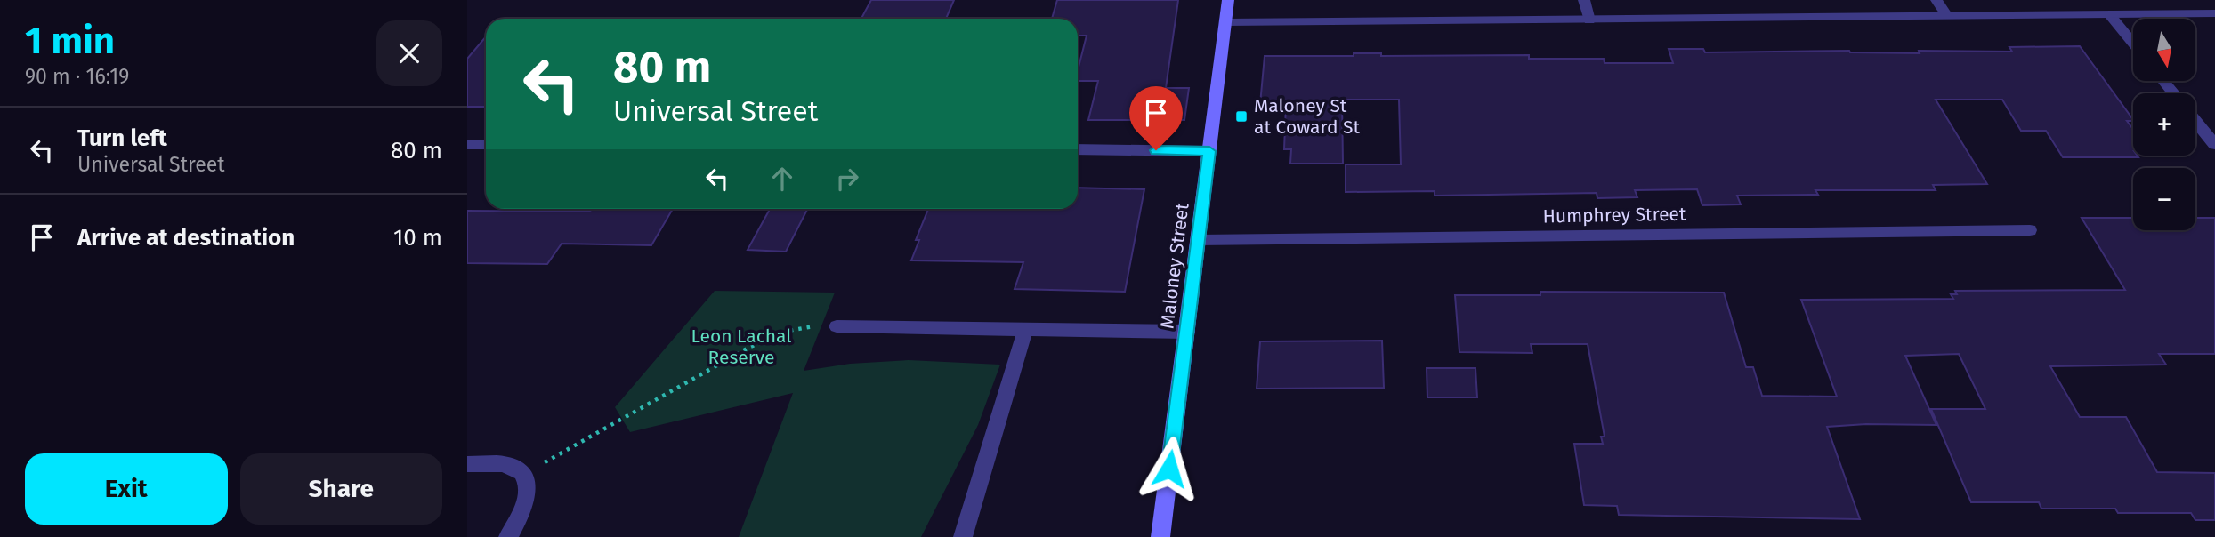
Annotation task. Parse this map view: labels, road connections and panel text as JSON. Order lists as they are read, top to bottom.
{
  "streets": {
    "main road": ["Maloney Street"],
    "street": ["Humphrey Street"]
  },
  "crossings": [
    ["Humphrey Street", "Maloney Street"]
  ],
  "parks": ["Leon Lachal Reserve"],
  "places": {
    "transit": ["Maloney St at Coward St"]
  },
  "north": "bottom",
  "page": {
    "heading": ["1 min", "90 m · 16:19"],
    "map_buttons": ["+", "−"],
    "turn": ["80 m", "Universal Street"],
    "list": [
      {
        "name": "Turn left",
        "note": "Universal Street",
        "value": "80 m"
      },
      {
        "name": "Arrive at destination",
        "value": "10 m"
      }
    ],
    "buttons": ["Exit", "Share"]
  }
}
